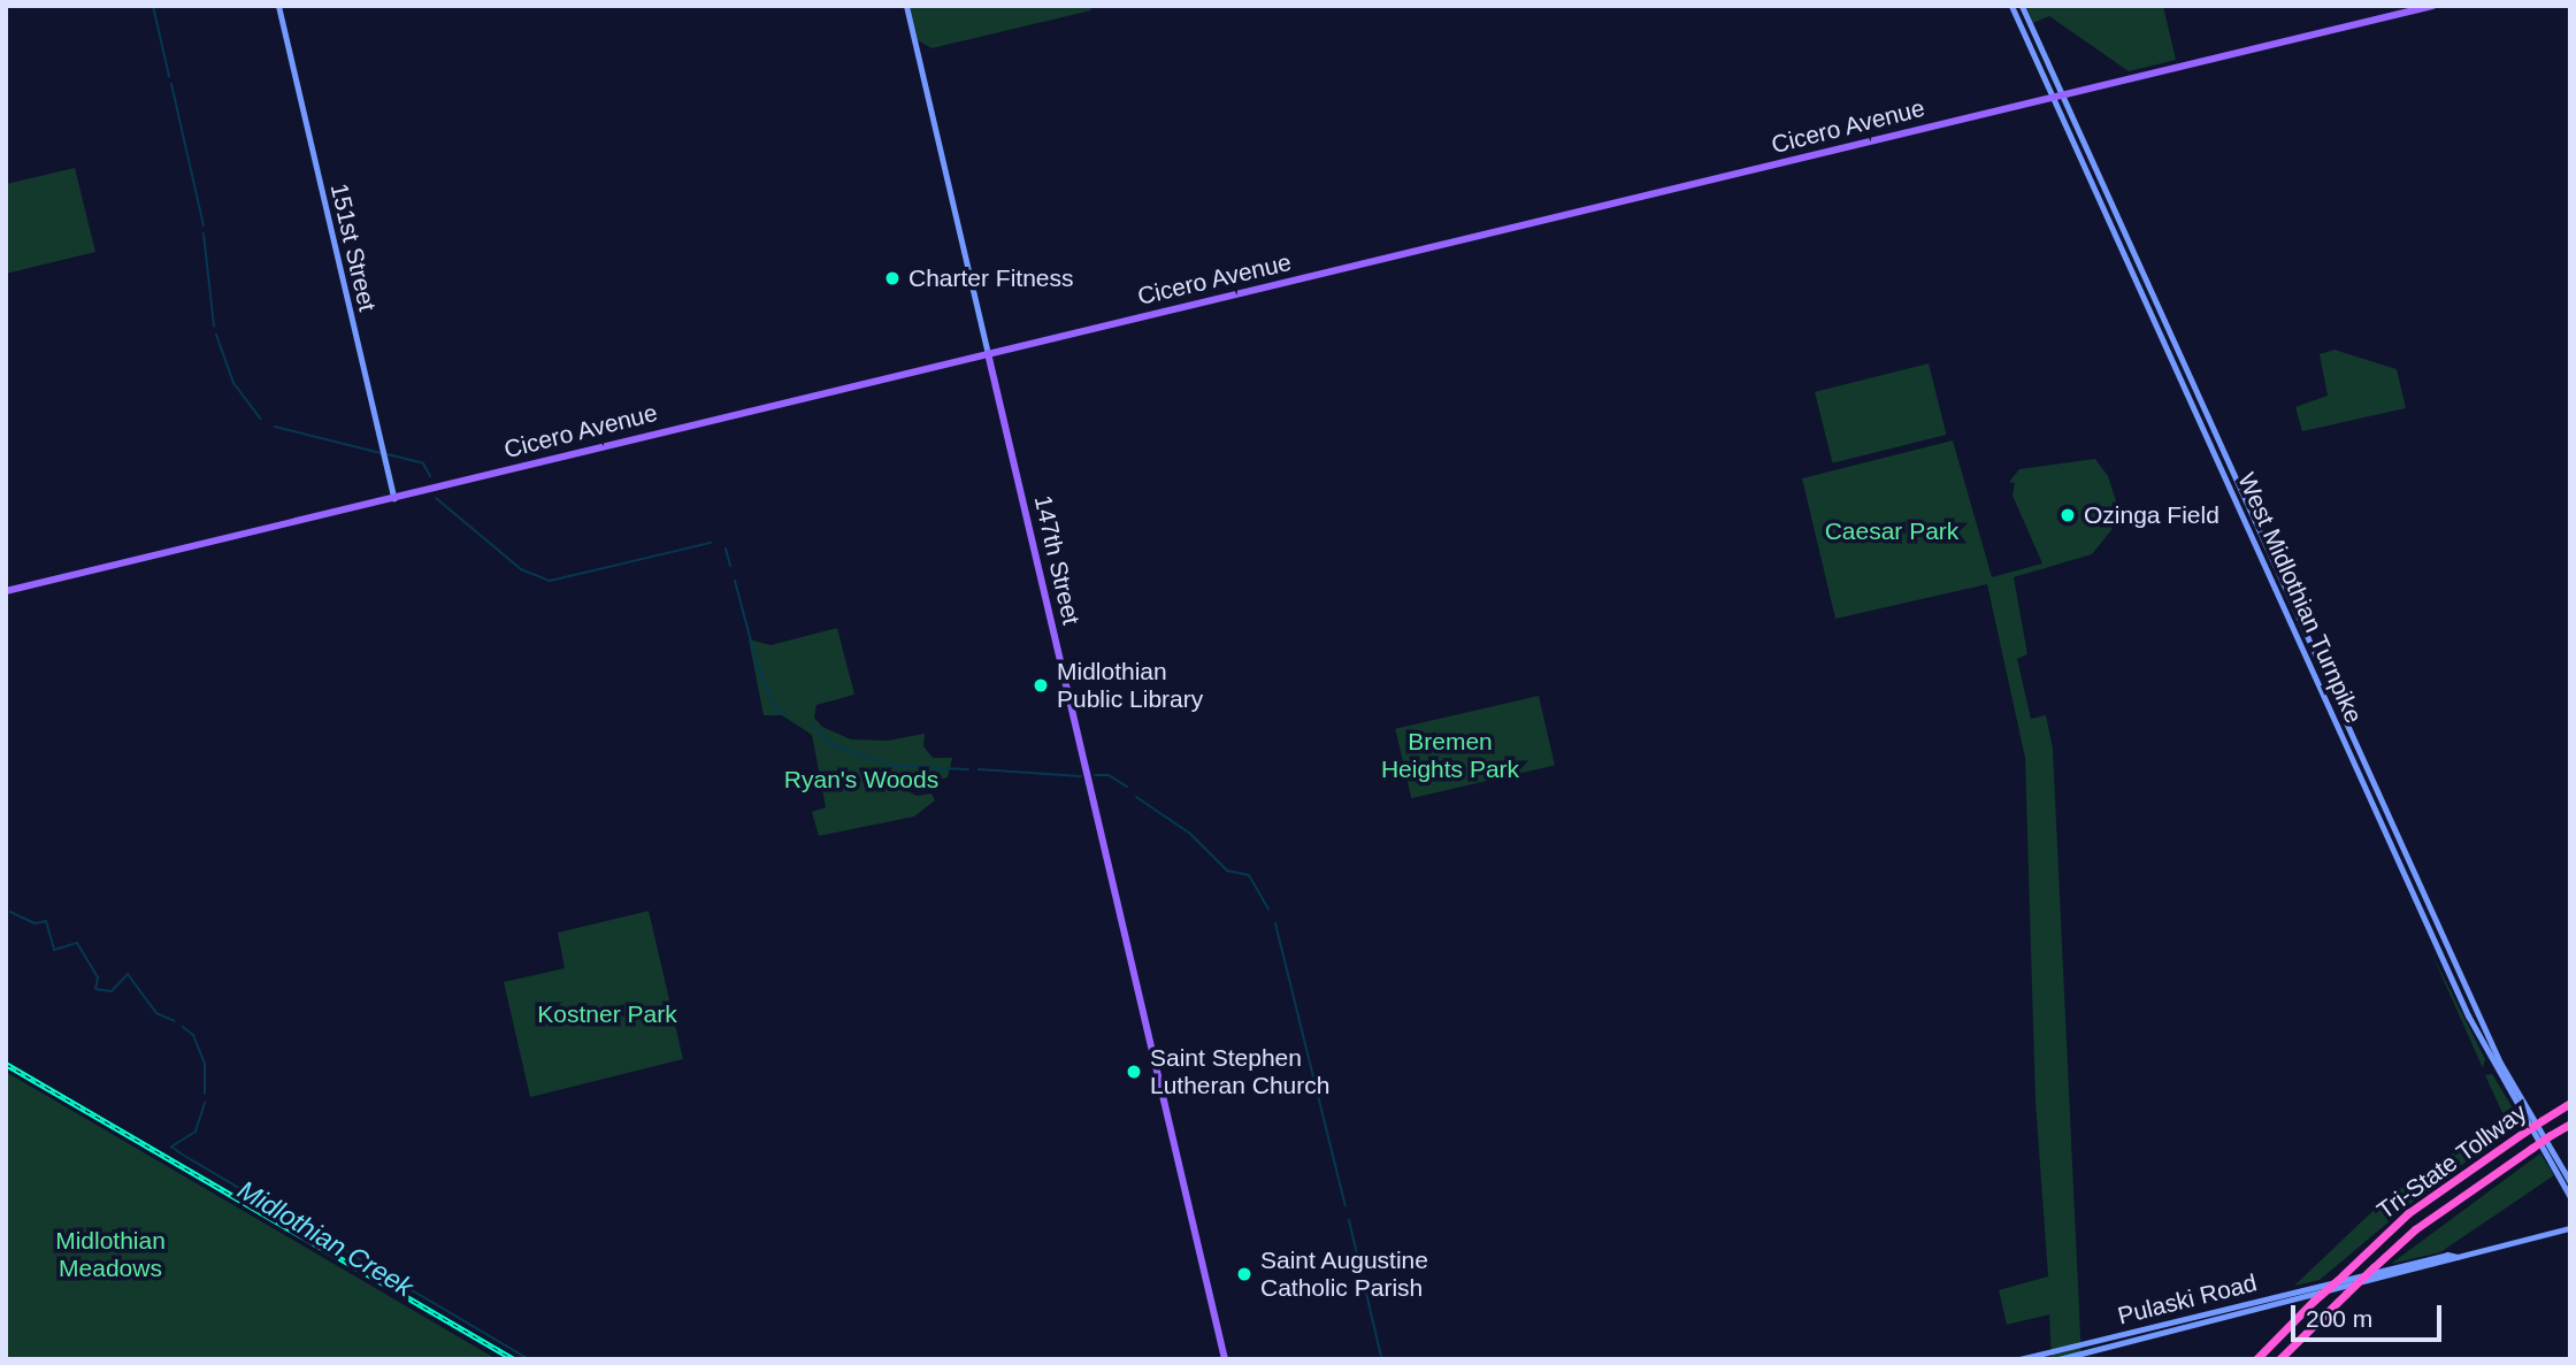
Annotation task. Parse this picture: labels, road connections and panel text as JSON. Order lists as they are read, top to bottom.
{
  "streets": {
    "highway": ["Tri-State Tollway"],
    "main road": [
      "Cicero Avenue",
      "151st Street",
      "147th Street",
      "West Midlothian Turnpike",
      "Pulaski Road"
    ]
  },
  "crossings": [
    ["Cicero Avenue", "151st Street"],
    ["Cicero Avenue", "147th Street"],
    ["Cicero Avenue", "West Midlothian Turnpike"]
  ],
  "water": ["Midlothian Creek"],
  "parks": [
    "Caesar Park",
    "Bremen Heights Park",
    "Ryan's Woods",
    "Kostner Park",
    "Midlothian Meadows"
  ],
  "places": [
    "Charter Fitness",
    "Ozinga Field",
    "Midlothian Public Library",
    "Saint Stephen Lutheran Church",
    "Saint Augustine Catholic Parish"
  ],
  "scale_bar": "200 m"
}
